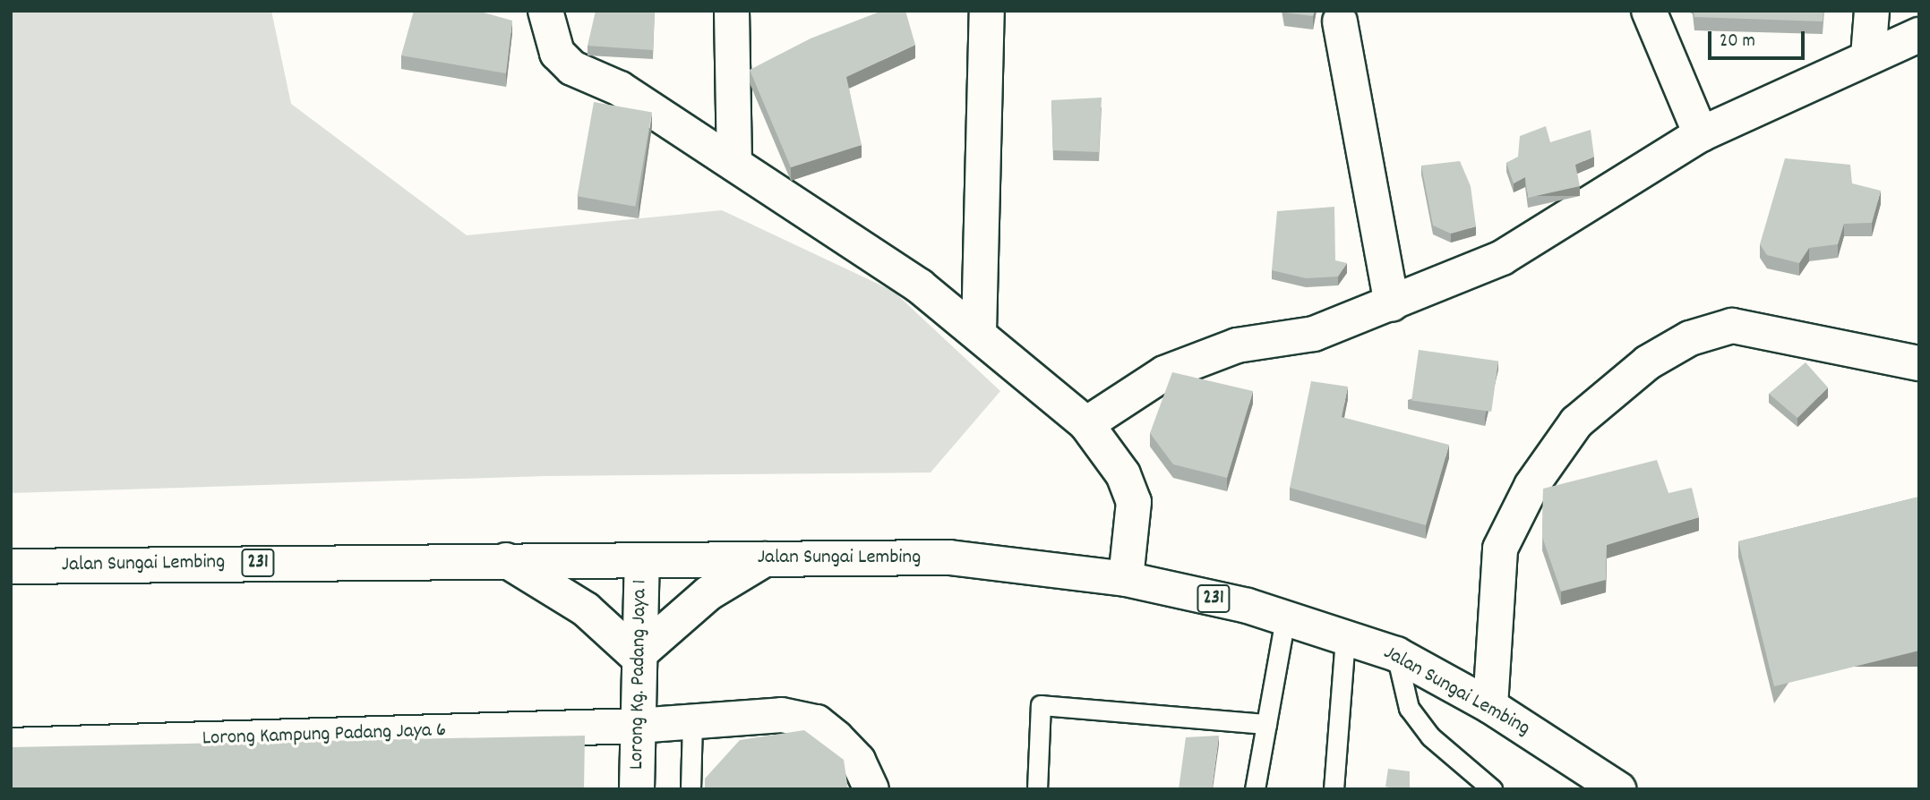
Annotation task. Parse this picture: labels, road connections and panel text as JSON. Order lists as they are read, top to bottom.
{
  "streets": {
    "street": [
      "Jalan Sungai Lembing",
      "231",
      "Lorong Kg. Padang Jaya 1",
      "Lorong Kampung Padang Jaya 6"
    ]
  },
  "crossings": [
    ["Jalan Sungai Lembing", "Lorong Kg. Padang Jaya 1"],
    ["Lorong Kg. Padang Jaya 1", "Lorong Kampung Padang Jaya 6"]
  ],
  "scale_bar": "20 m"
}
